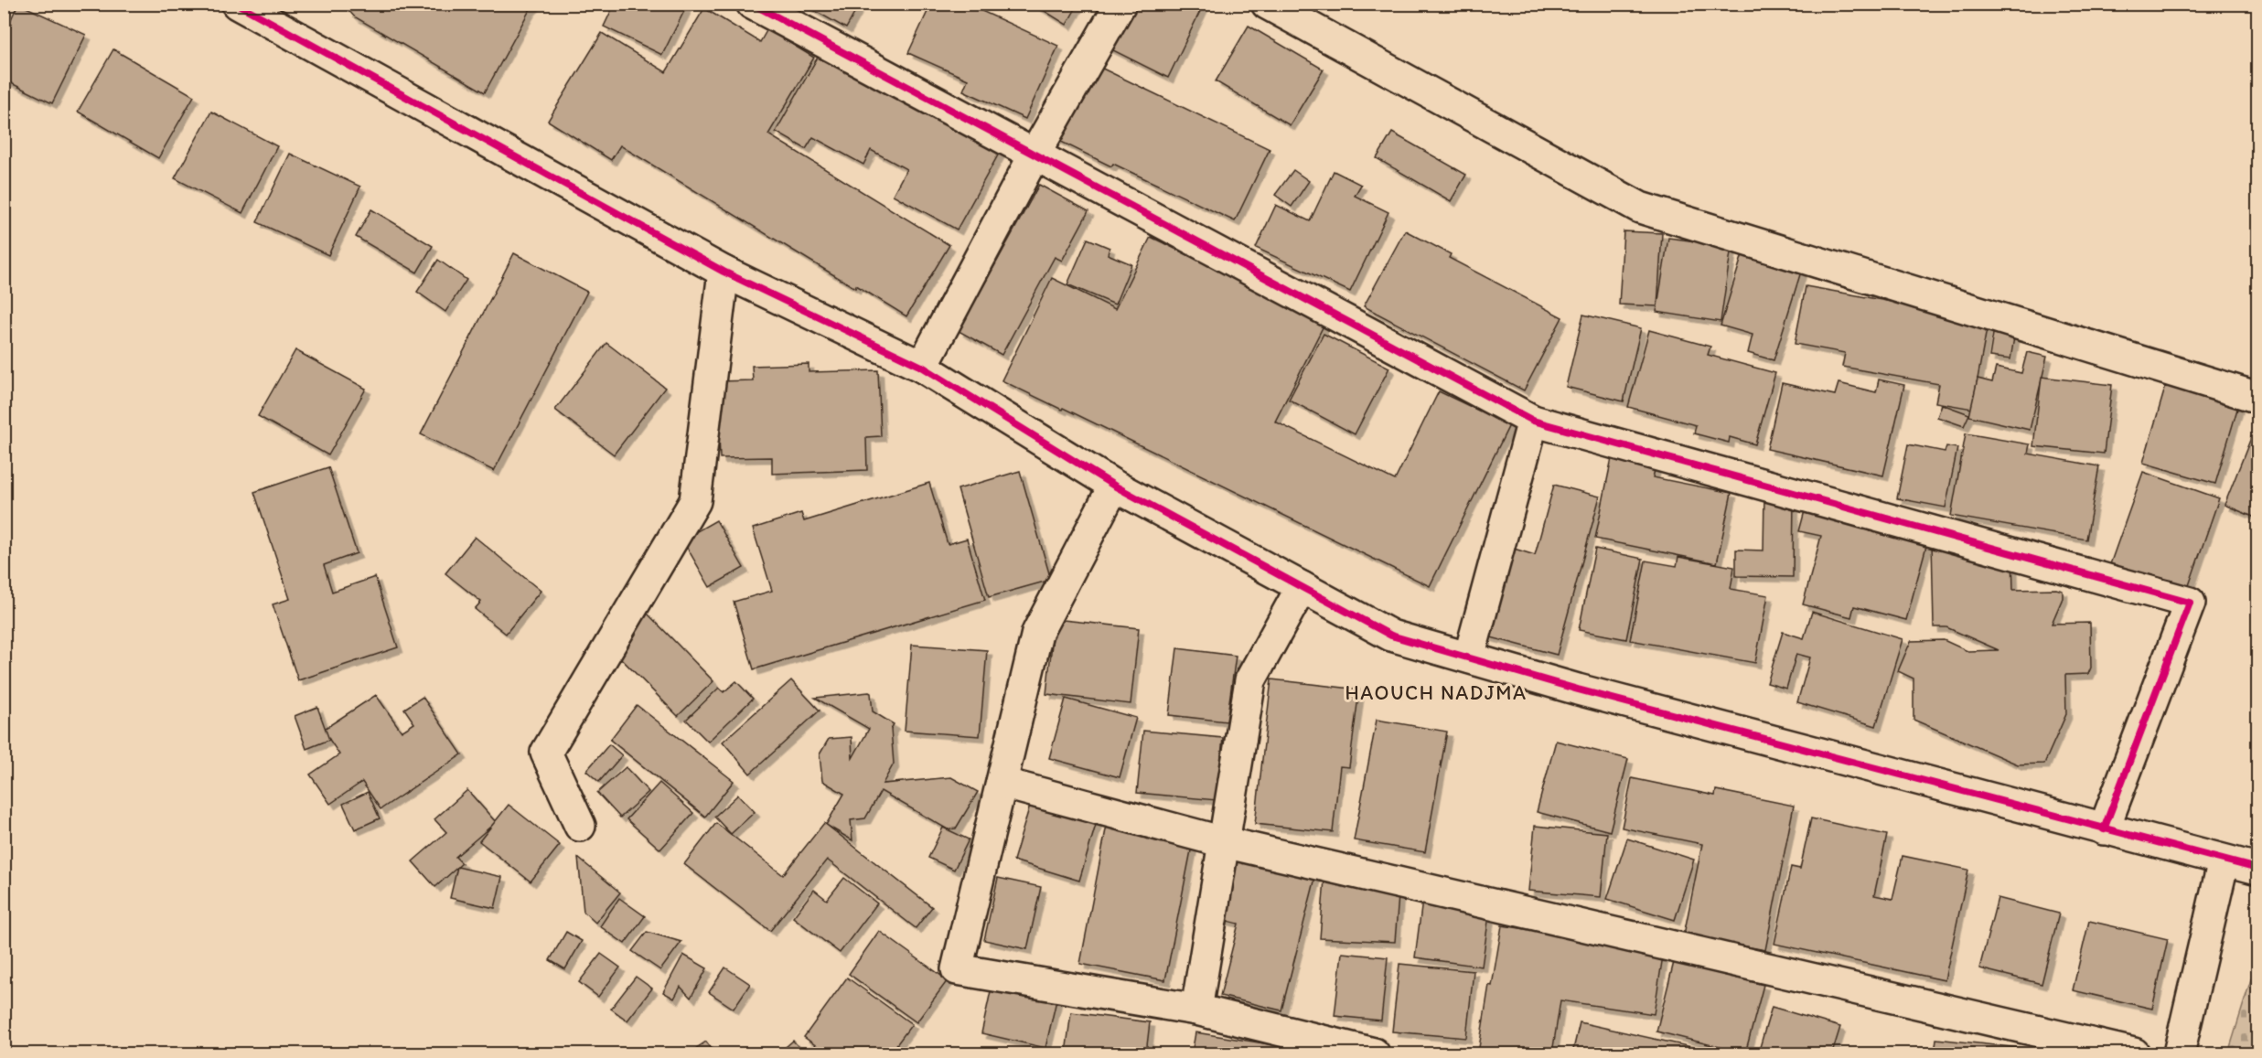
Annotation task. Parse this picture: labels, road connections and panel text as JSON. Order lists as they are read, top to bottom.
{
  "districts": ["HAOUCH NADJMA"]
}
